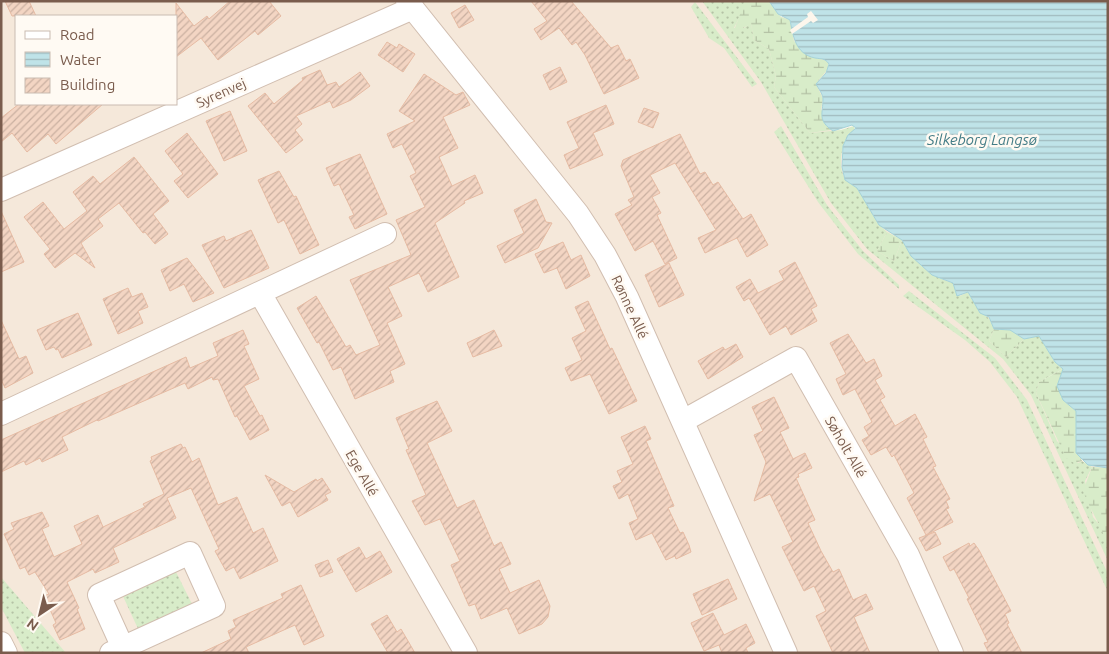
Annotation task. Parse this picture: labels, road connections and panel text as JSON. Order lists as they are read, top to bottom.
{
  "streets": {
    "street": [
      "Syrenvej",
      "Rønne Allé",
      "Søholt Allé",
      "Ege Allé"
    ]
  },
  "crossings": [
    ["Syrenvej", "Rønne Allé"],
    ["Rønne Allé", "Søholt Allé"]
  ],
  "water": ["Silkeborg Langsø"],
  "legend": ["Road", "Water", "Building"],
  "north": "bottom left"
}
